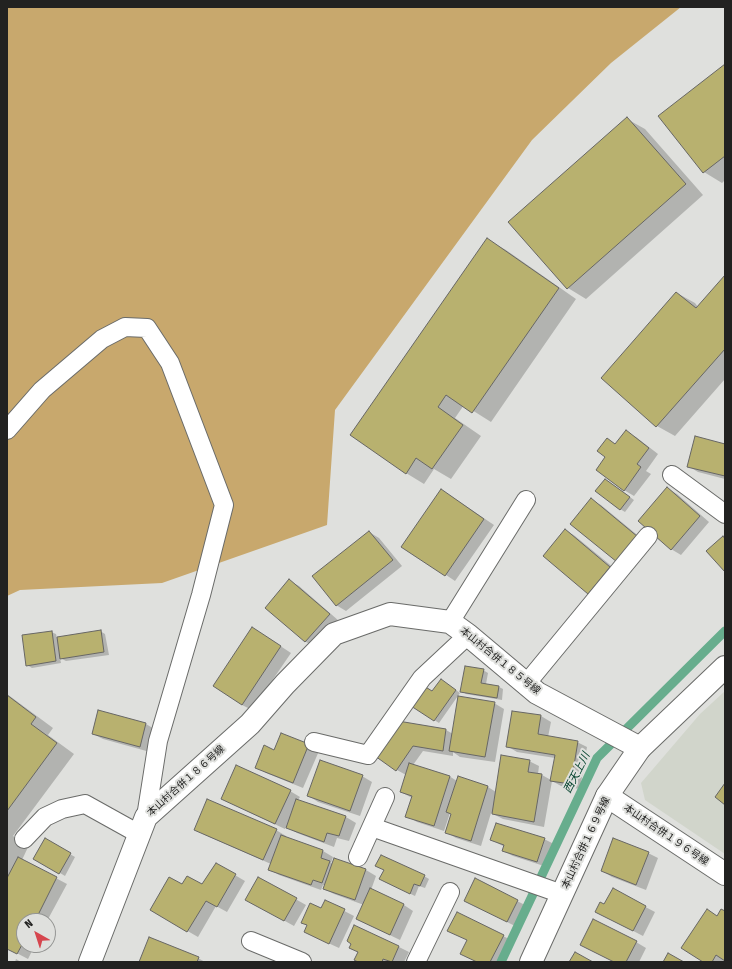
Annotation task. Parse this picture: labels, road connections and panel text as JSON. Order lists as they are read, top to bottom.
{
  "streets": {
    "street": [
      "本山村合併１８５号線",
      "本山村合併１８６号線",
      "本山村合併１９６号線",
      "本山村合併１６９号線"
    ]
  },
  "crossings": [
    ["本山村合併１８５号線", "本山村合併１８６号線"],
    ["本山村合併１８５号線", "本山村合併１６９号線"],
    ["本山村合併１９６号線", "本山村合併１６９号線"]
  ],
  "water": ["西天上川"],
  "north": "top left"
}
